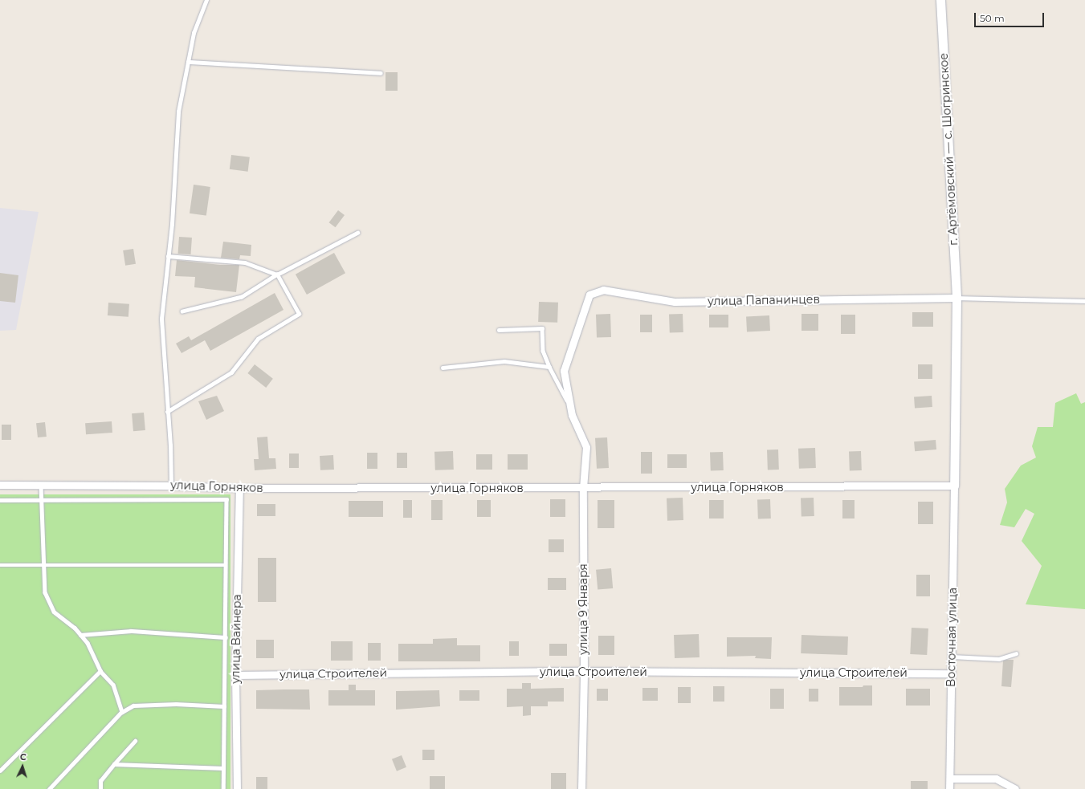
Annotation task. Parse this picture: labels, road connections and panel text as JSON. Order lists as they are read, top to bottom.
{
  "streets": {
    "street": [
      "г. Артёмовский — с. Шогринское",
      "улица Папанинцев",
      "улица Горняков",
      "улица 9 Января",
      "Восточная улица",
      "улица Вайнера",
      "улица Строителей"
    ]
  },
  "crossings": [
    ["г. Артёмовский — с. Шогринское", "улица Папанинцев"],
    ["г. Артёмовский — с. Шогринское", "улица Горняков"],
    ["г. Артёмовский — с. Шогринское", "Восточная улица"],
    ["улица Папанинцев", "улица 9 Января"],
    ["улица Горняков", "улица 9 Января"],
    ["улица Горняков", "Восточная улица"],
    ["улица Горняков", "улица Вайнера"],
    ["улица 9 Января", "улица Строителей"],
    ["Восточная улица", "улица Строителей"],
    ["улица Вайнера", "улица Строителей"]
  ],
  "scale_bar": "50 m",
  "north": "top"
}
